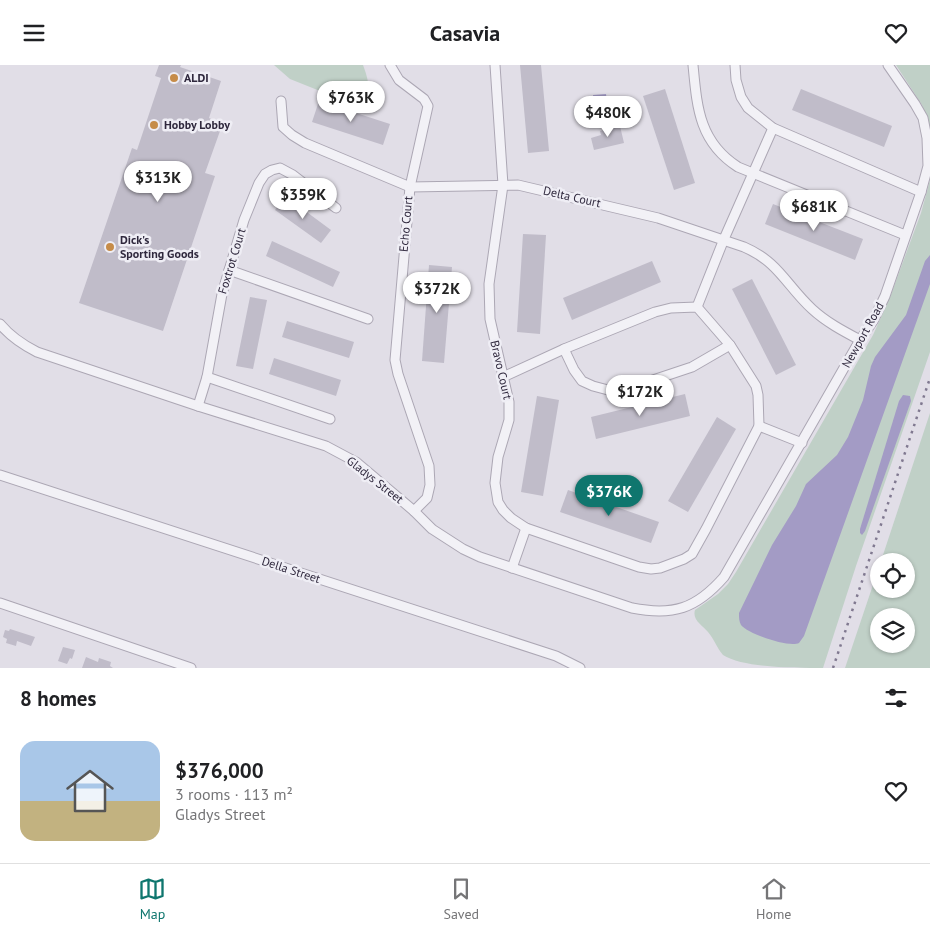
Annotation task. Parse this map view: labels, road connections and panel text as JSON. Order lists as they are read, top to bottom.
{
  "streets": {
    "street": [
      "Delta Court",
      "Echo Court",
      "Foxtrot Court",
      "Newport Road",
      "Bravo Court",
      "Gladys Street",
      "Della Street"
    ]
  },
  "crossings": [
    ["Delta Court", "Echo Court"],
    ["Delta Court", "Newport Road"],
    ["Delta Court", "Bravo Court"],
    ["Echo Court", "Gladys Street"],
    ["Foxtrot Court", "Gladys Street"],
    ["Newport Road", "Gladys Street"]
  ],
  "places": ["ALDI", "Hobby Lobby", "Dick's Sporting Goods"],
  "page": {
    "header": "Casavia",
    "price": [
      "$763K",
      "$480K",
      "$313K",
      "$359K",
      "$681K",
      "$372K",
      "$172K",
      "$376K"
    ],
    "heading": "8 homes",
    "list": [
      {
        "name": "$376,000",
        "note": "3 rooms · 113 m² · Gladys Street"
      }
    ],
    "tabs": ["Map", "Saved", "Home"]
  }
}
